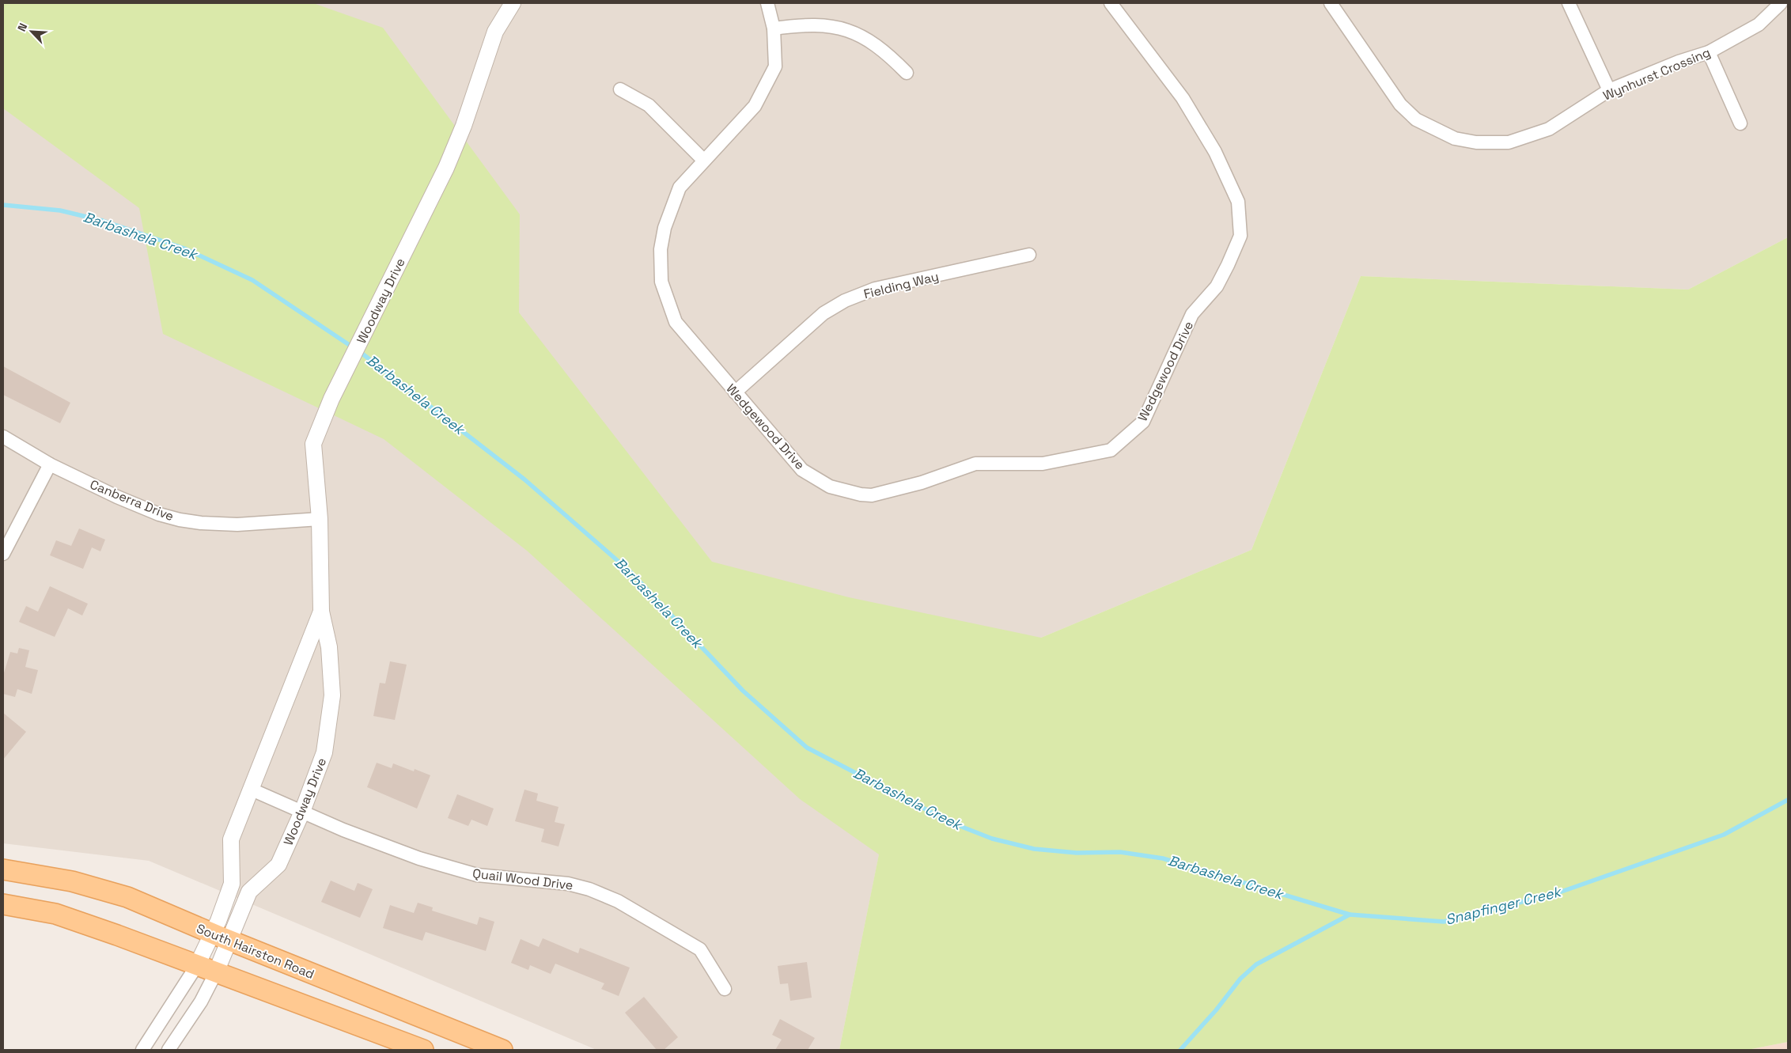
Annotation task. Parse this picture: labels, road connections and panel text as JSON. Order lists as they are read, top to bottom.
{
  "streets": {
    "main road": ["South Hairston Road"],
    "street": [
      "Wynhurst Crossing",
      "Fielding Way",
      "Woodway Drive",
      "Wedgewood Drive",
      "Canberra Drive",
      "Quail Wood Drive"
    ]
  },
  "crossings": [
    ["Fielding Way", "Wedgewood Drive"],
    ["Woodway Drive", "Canberra Drive"],
    ["Woodway Drive", "Quail Wood Drive"],
    ["Woodway Drive", "South Hairston Road"]
  ],
  "water": ["Barbashela Creek", "Snapfinger Creek"],
  "north": "top left"
}
